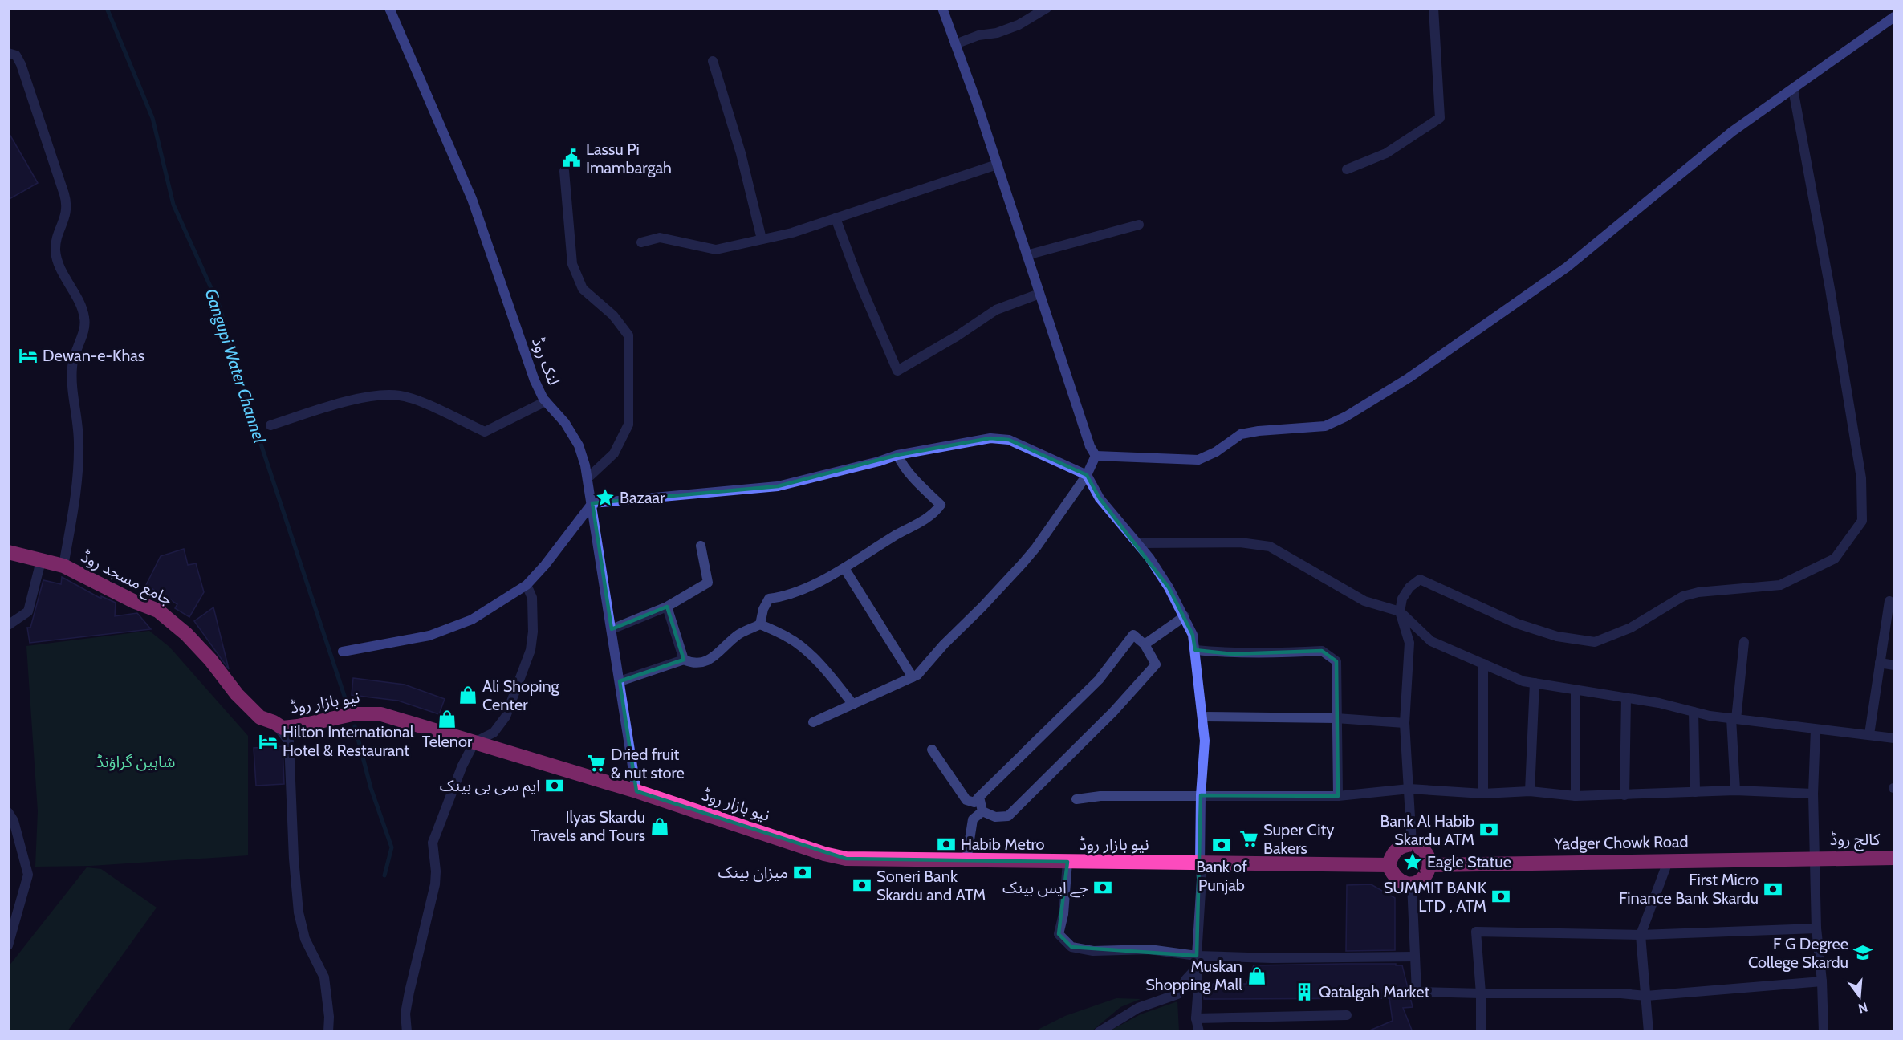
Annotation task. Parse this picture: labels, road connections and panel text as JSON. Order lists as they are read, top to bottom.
{
  "streets": {
    "highway": [
      "جامع مسجد روڈ",
      "نیو بازار روڈ",
      "کالج روڈ",
      "Yadger Chowk Road"
    ],
    "main road": ["لنک روڈ"]
  },
  "crossings": [
    ["لنک روڈ", "نیو بازار روڈ"],
    ["جامع مسجد روڈ", "نیو بازار روڈ"],
    ["کالج روڈ", "Yadger Chowk Road"]
  ],
  "water": ["Gangupi Water Channel"],
  "parks": ["شاہین گراؤنڈ"],
  "places": {
    "public building": ["Lassu Pi Imambargah"],
    "hotel": ["Dewan-e-Khas", "Hilton International Hotel & Restaurant"],
    "place": ["Bazaar", "Eagle Statue"],
    "shop": [
      "Ali Shoping Center",
      "Telenor",
      "Ilyas Skardu Travels and Tours",
      "Muskan Shopping Mall"
    ],
    "supermarket": ["Dried fruit & nut store", "Super City Bakers"],
    "bank": [
      "ایم سی بی بینک",
      "Bank Al Habib Skardu ATM",
      "Habib Metro",
      "Bank of Punjab",
      "میزان بینک",
      "Soneri Bank Skardu and ATM",
      "جے ایس بینک",
      "First Micro Finance Bank Skardu",
      "SUMMIT BANK LTD , ATM"
    ],
    "school or university": ["F G Degree College Skardu"],
    "building": ["Qatalgah Market"]
  },
  "north": "bottom"
}
